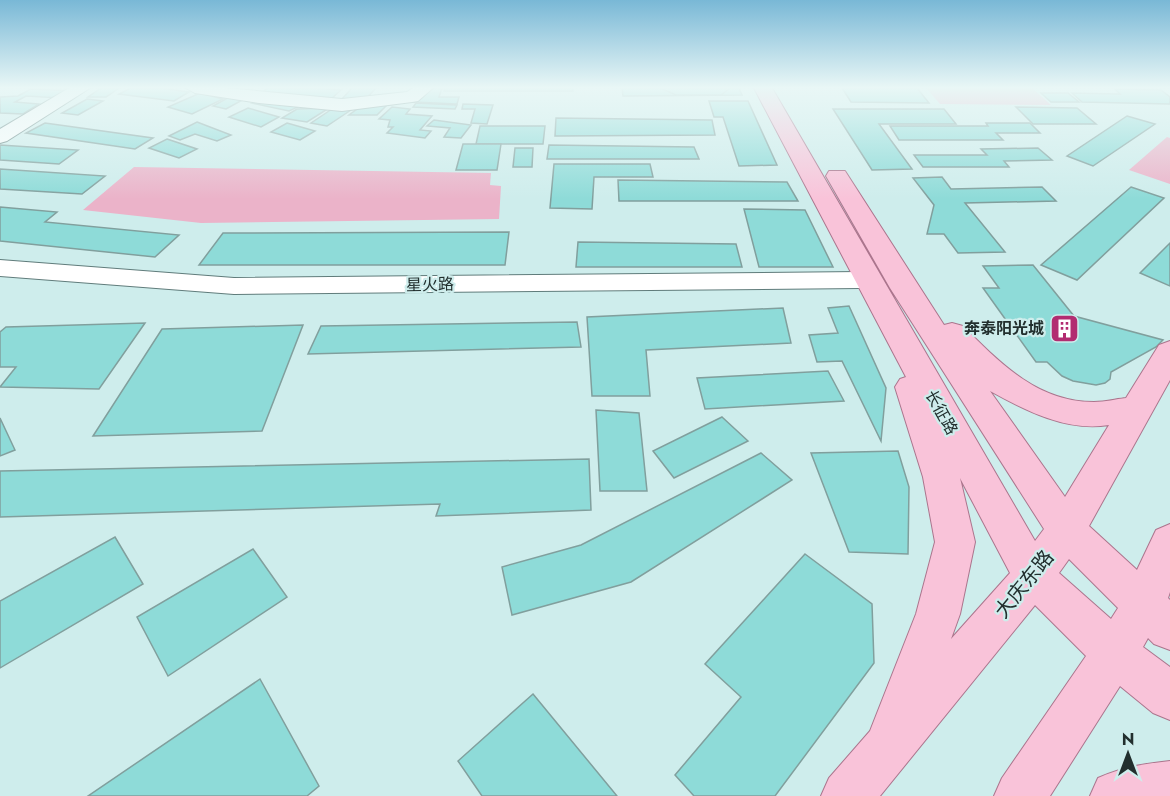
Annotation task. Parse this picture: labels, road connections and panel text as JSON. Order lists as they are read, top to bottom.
{
  "streets": {
    "main road": ["长征路", "大庆东路"],
    "street": ["星火路"]
  },
  "crossings": [
    ["长征路", "大庆东路"]
  ],
  "places": {
    "building": ["奔泰阳光城"]
  },
  "north": "top"
}
